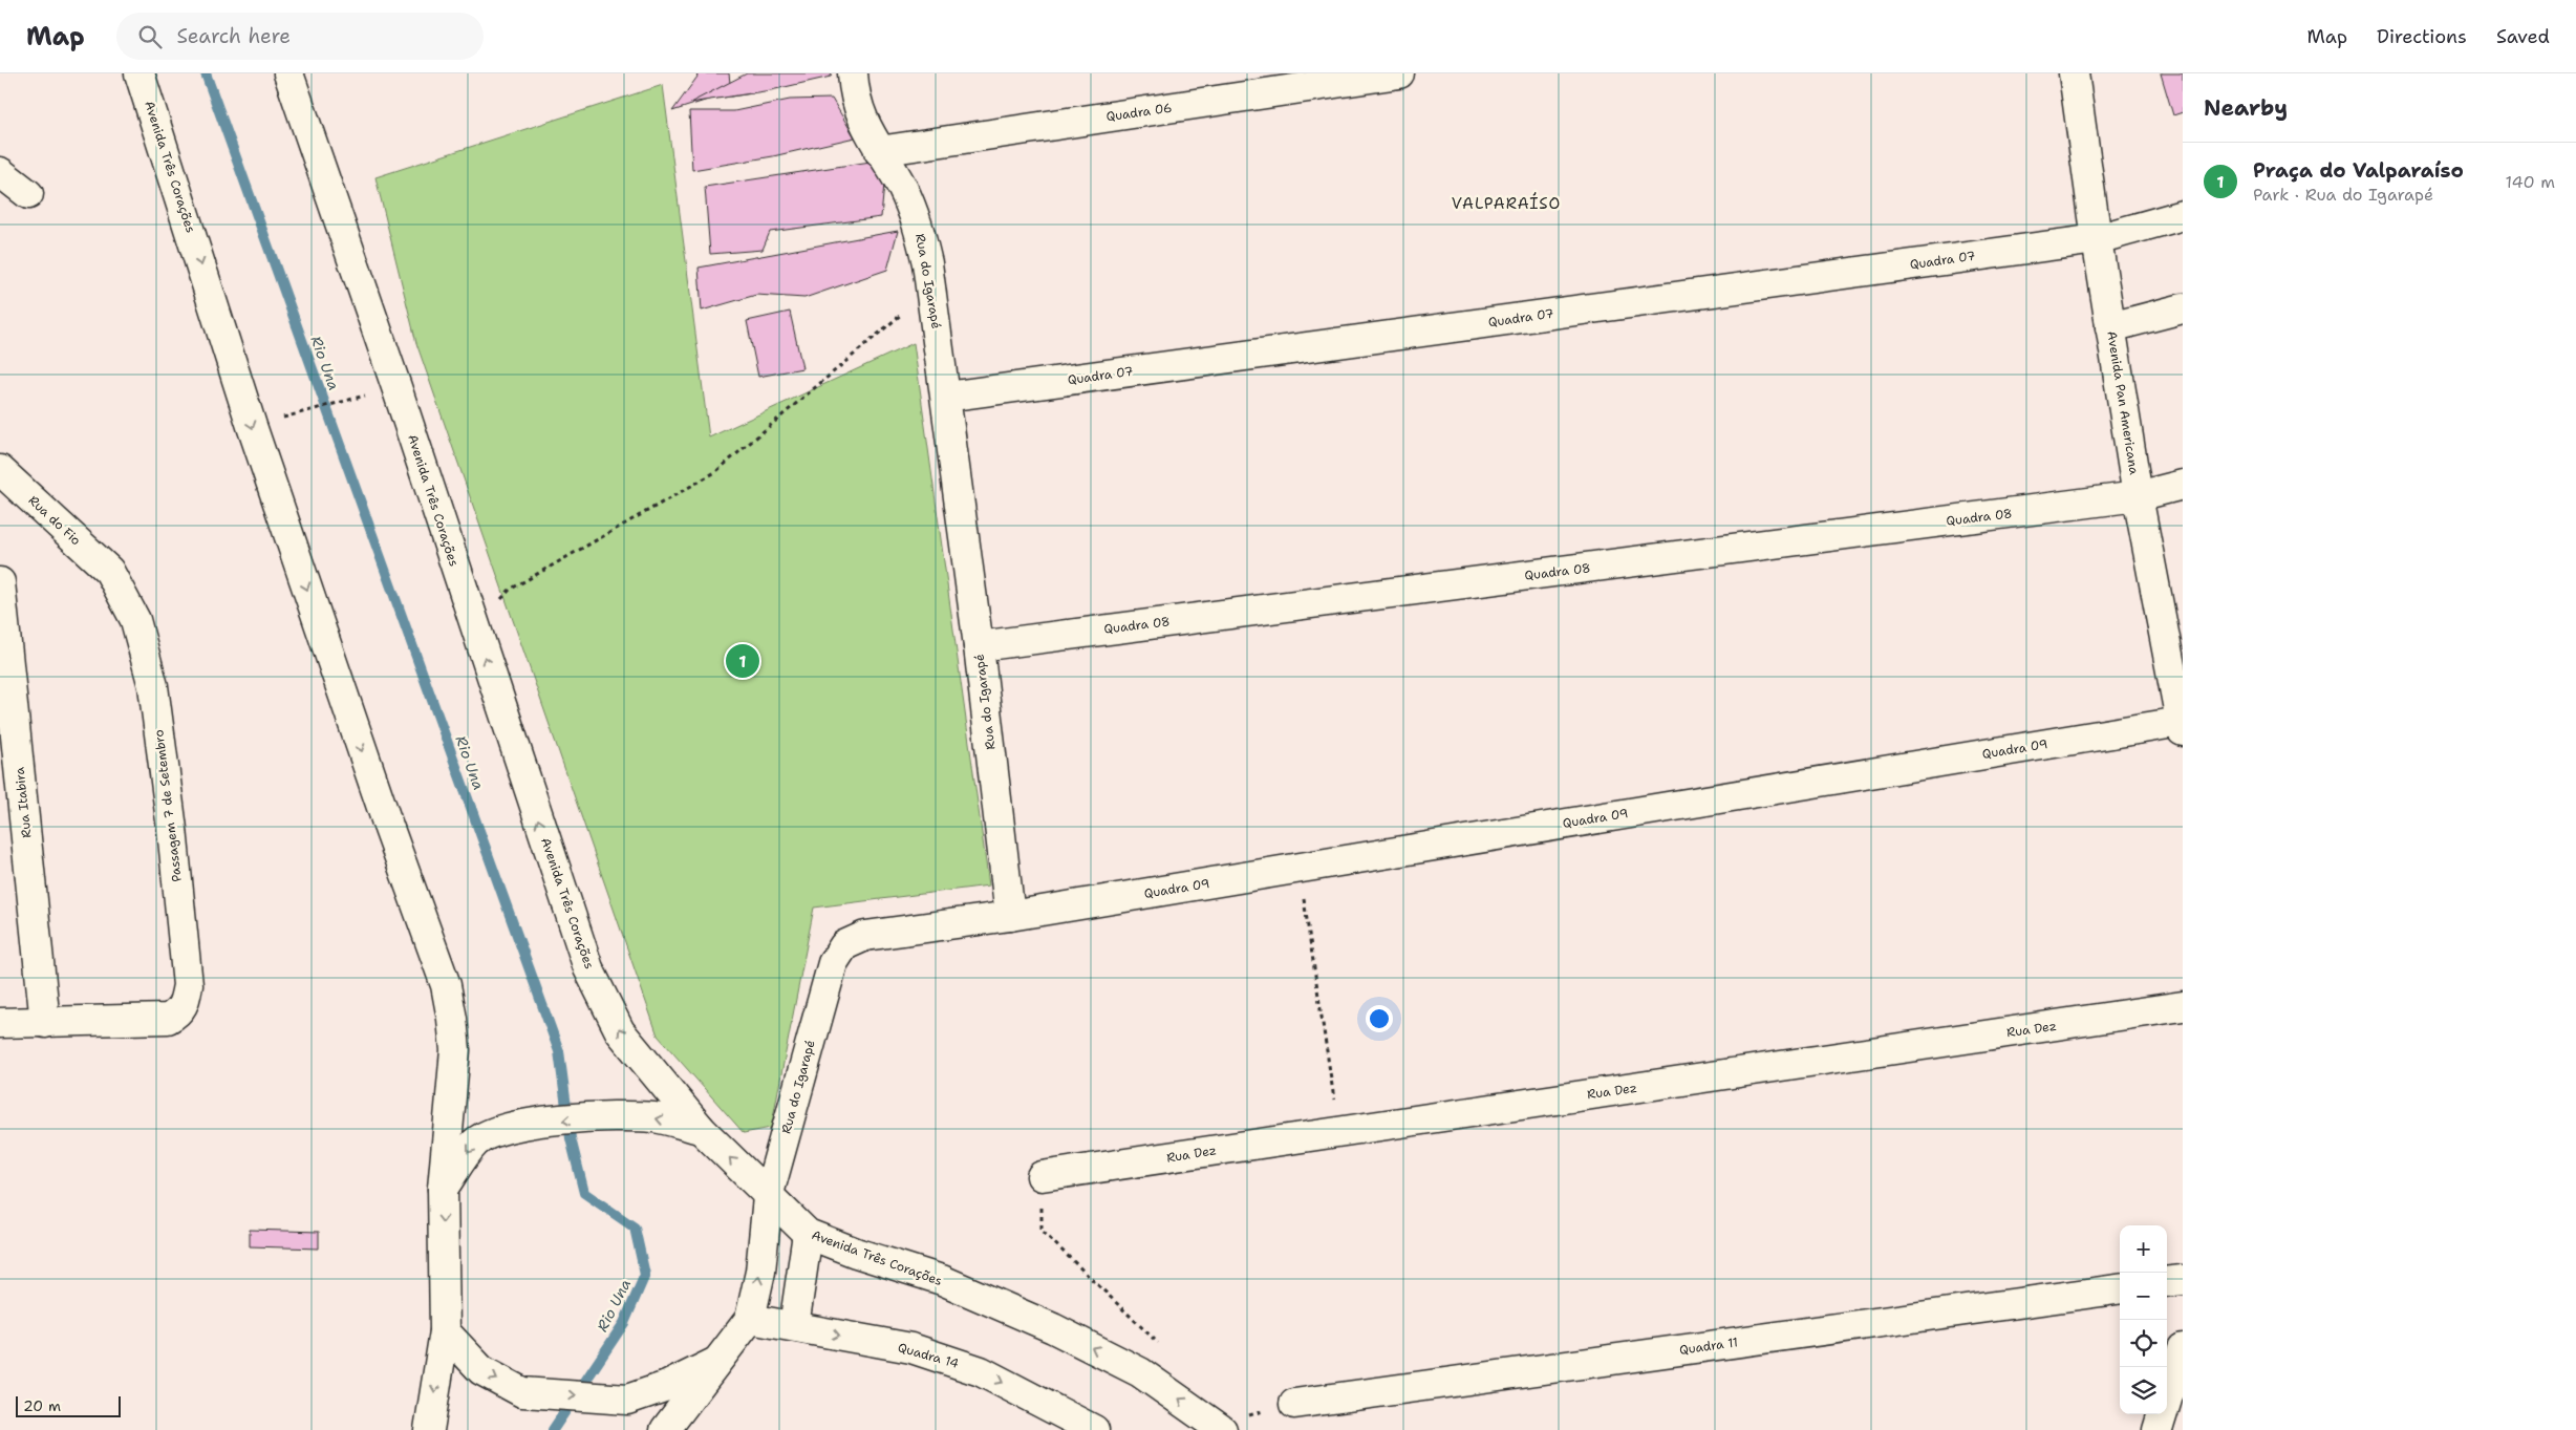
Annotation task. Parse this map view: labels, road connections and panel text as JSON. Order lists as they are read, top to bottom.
{
  "streets": {
    "street": [
      "Quadra 06",
      "Avenida Três Corações",
      "Quadra 07",
      "Rua do Igarapé",
      "Avenida Pan Americana",
      "Quadra 08",
      "Rua do Fio",
      "Quadra 09",
      "Rua Itabira",
      "Passagem 7 de Setembro",
      "Rua Dez",
      "Quadra 11",
      "Quadra 14"
    ]
  },
  "crossings": [
    ["Quadra 06", "Rua do Igarapé"],
    ["Avenida Três Corações", "Rua do Igarapé"],
    ["Quadra 07", "Rua do Igarapé"],
    ["Quadra 07", "Avenida Pan Americana"],
    ["Rua do Igarapé", "Quadra 08"],
    ["Rua do Igarapé", "Quadra 09"],
    ["Rua do Igarapé", "Quadra 14"],
    ["Avenida Pan Americana", "Quadra 08"],
    ["Avenida Pan Americana", "Quadra 09"],
    ["Rua do Fio", "Passagem 7 de Setembro"],
    ["Rua Itabira", "Passagem 7 de Setembro"]
  ],
  "one_way": ["Quadra 14"],
  "districts": ["VALPARAÍSO"],
  "water": ["Rio Una"],
  "scale_bar": "20 m",
  "page": {
    "header": "Map",
    "search": "Search here",
    "nav": ["Map", "Directions", "Saved"],
    "heading": "Nearby",
    "list": [
      {
        "mark": "1",
        "name": "Praça do Valparaíso",
        "note": "Park · Rua do Igarapé",
        "value": "140 m"
      }
    ],
    "pins": "1",
    "map_buttons": ["+", "−"],
    "scale": "20 m"
  }
}
